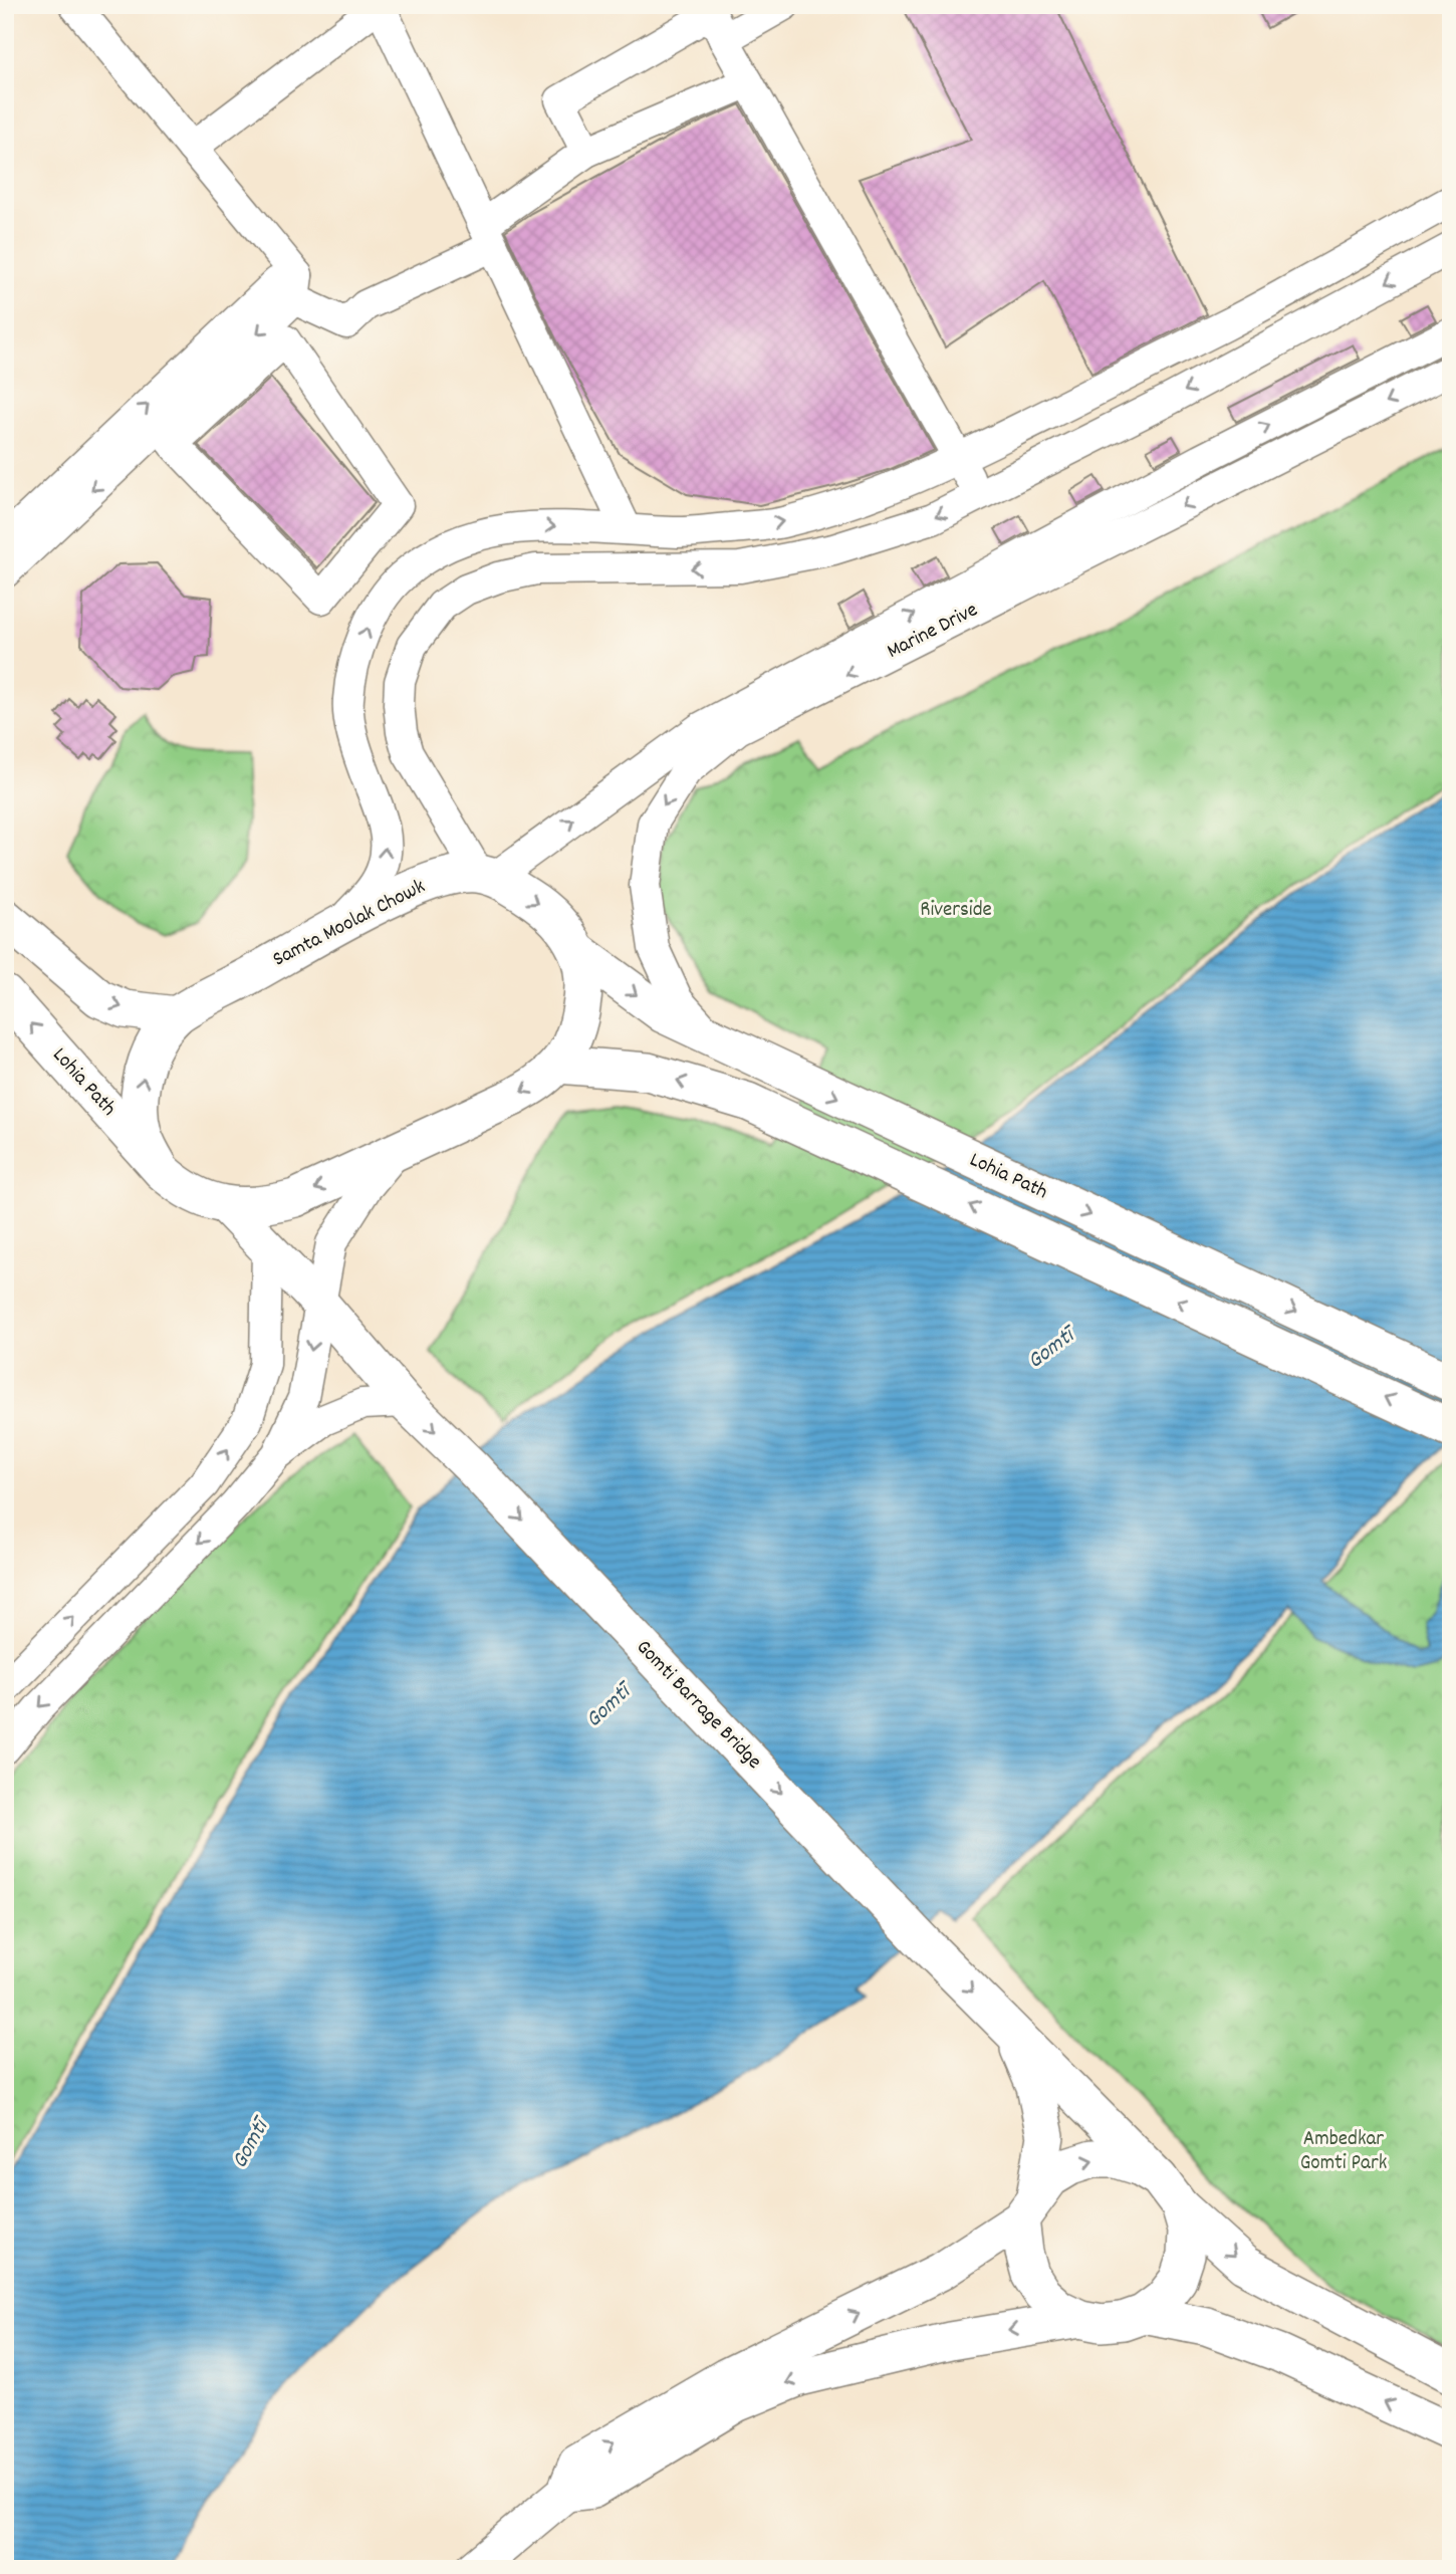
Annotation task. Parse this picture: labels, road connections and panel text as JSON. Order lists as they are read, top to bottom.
{
  "streets": {
    "main road": ["Samta Moolak Chowk", "Lohia Path", "Gomti Barrage Bridge"],
    "street": ["Marine Drive"]
  },
  "crossings": [
    ["Marine Drive", "Samta Moolak Chowk"],
    ["Marine Drive", "Lohia Path"],
    ["Samta Moolak Chowk", "Lohia Path"],
    ["Samta Moolak Chowk", "Gomti Barrage Bridge"]
  ],
  "one_way": ["Gomti Barrage Bridge"],
  "water": ["Gomtī"],
  "parks": ["Riverside", "Ambedkar Gomti Park"]
}
